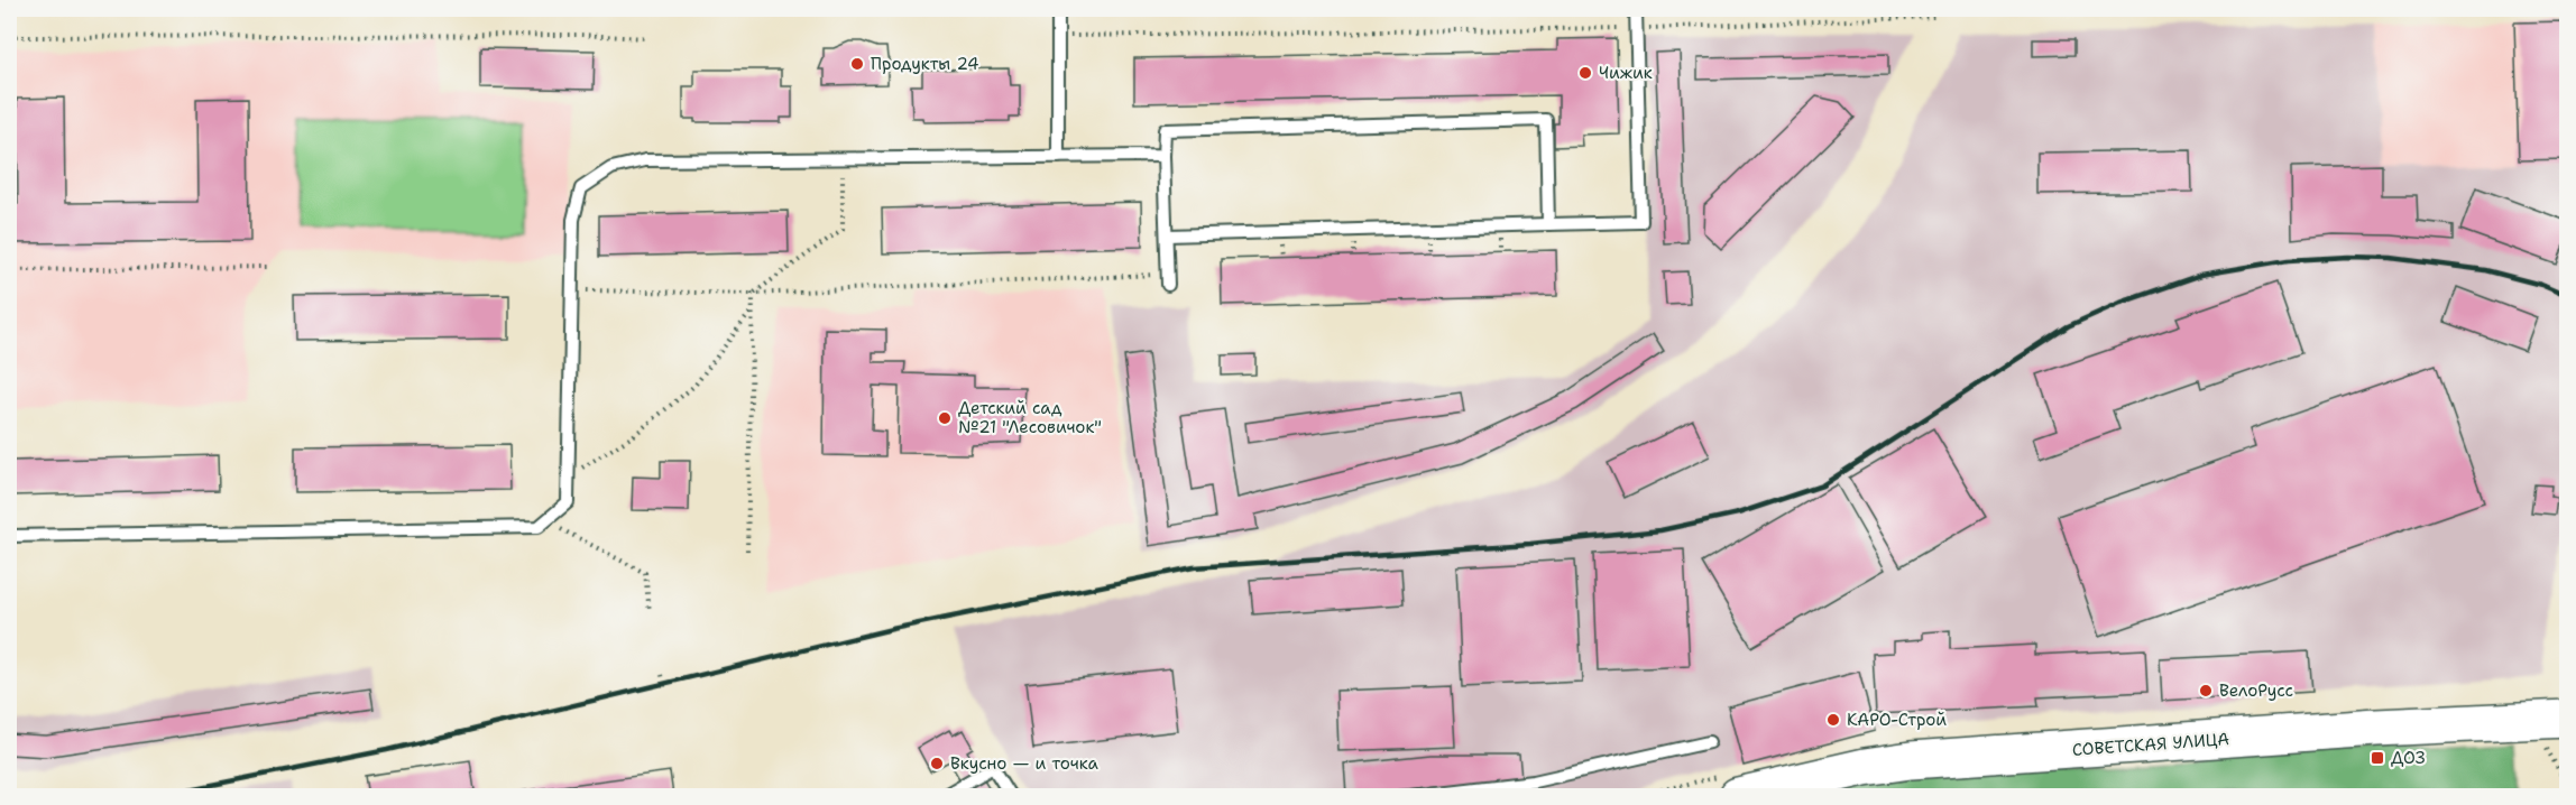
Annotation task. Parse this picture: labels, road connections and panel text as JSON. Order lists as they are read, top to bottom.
{
  "streets": {
    "main road": ["СОВЕТСКАЯ УЛИЦА"]
  },
  "places": {
    "other": [
      "Продукты 24",
      "Чижик",
      "Детский сад №21 \"Лесовичок\"",
      "ВелоРусс",
      "КАРО-Строй",
      "Вкусно — и точка"
    ],
    "transit": ["ДОЗ"]
  }
}
